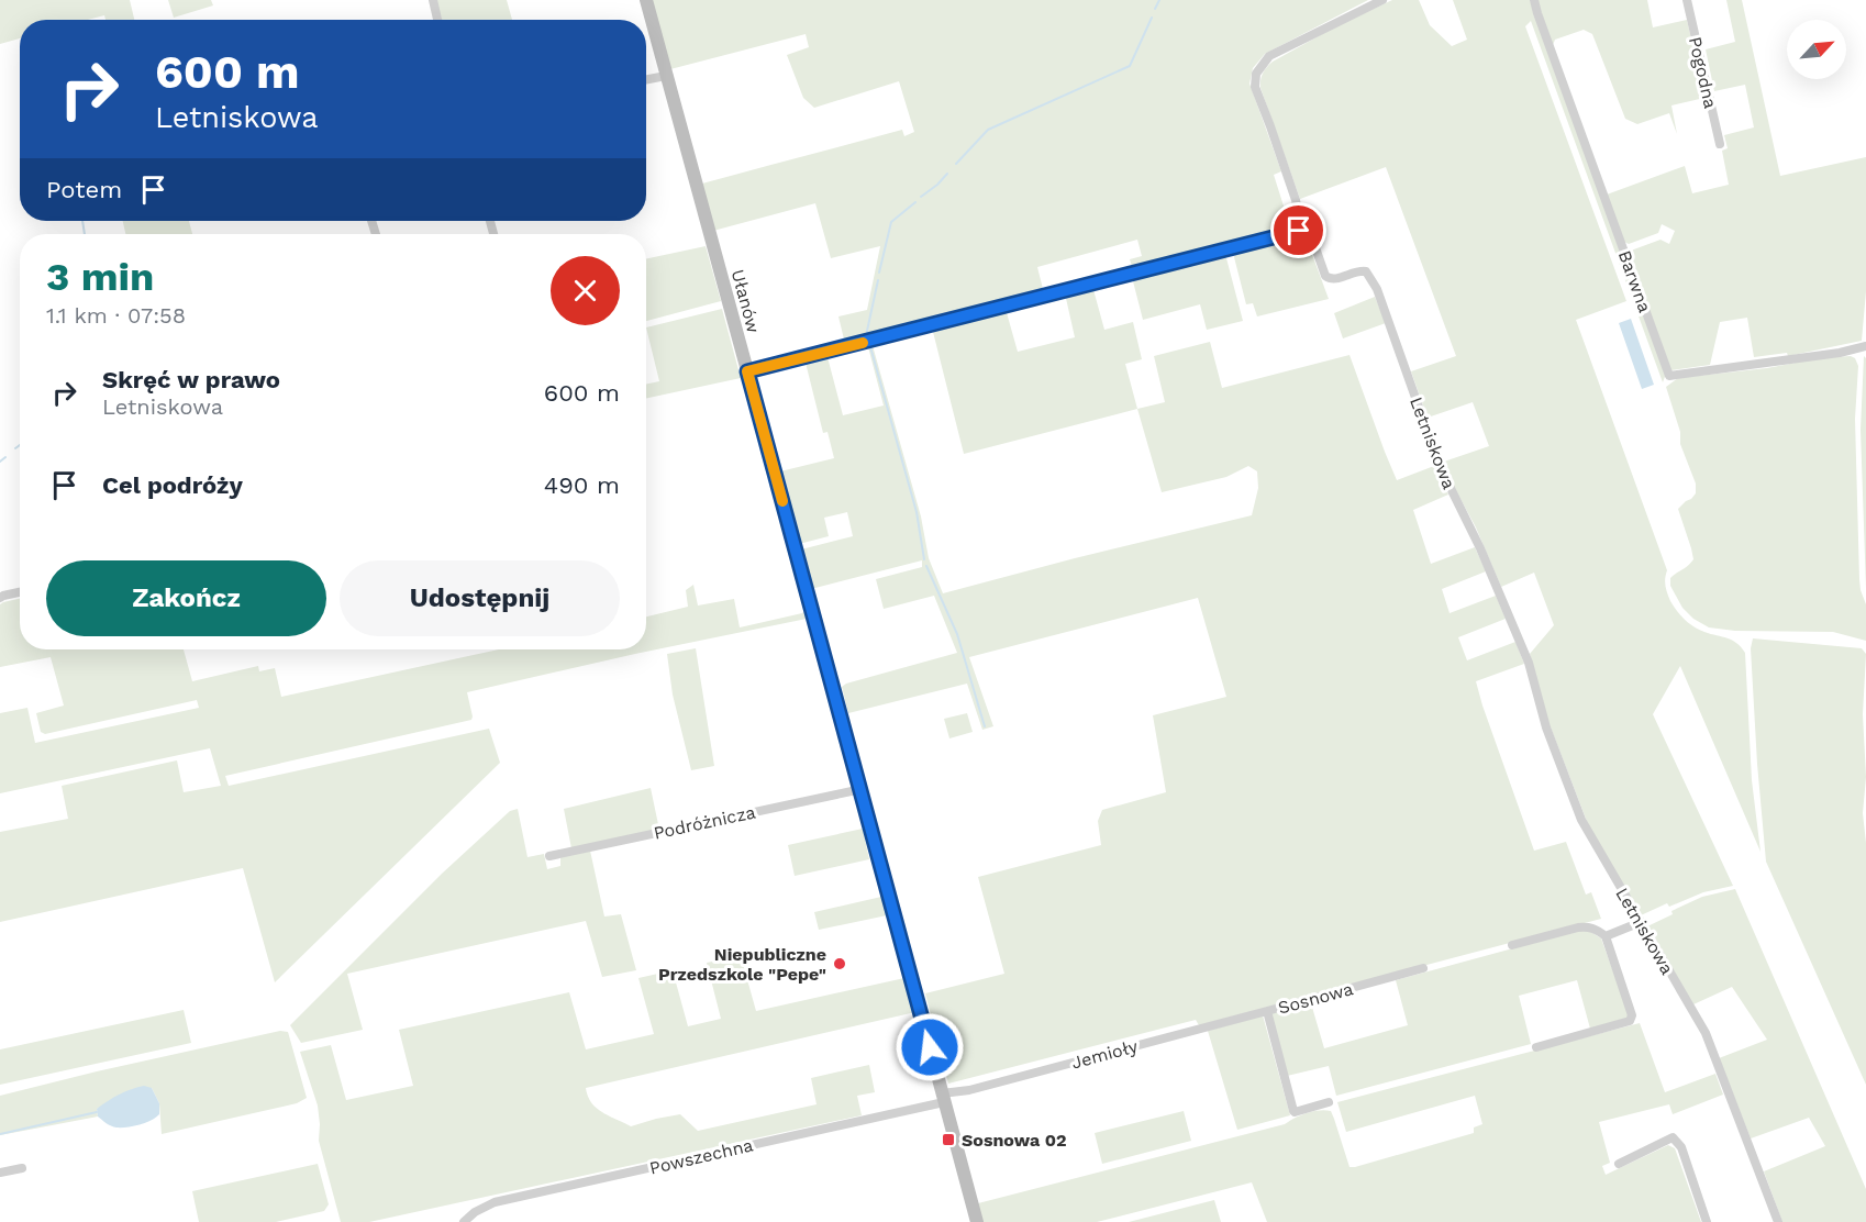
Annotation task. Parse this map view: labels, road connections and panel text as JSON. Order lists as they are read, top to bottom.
{
  "streets": {
    "street": [
      "Pogodna",
      "Barwna",
      "Ułanów",
      "Letniskowa",
      "Podróżnicza",
      "Sosnowa",
      "Jemioły",
      "Powszechna"
    ]
  },
  "crossings": [
    ["Ułanów", "Podróżnicza"],
    ["Ułanów", "Jemioły"],
    ["Ułanów", "Powszechna"],
    ["Sosnowa", "Jemioły"],
    ["Jemioły", "Powszechna"]
  ],
  "places": {
    "other": ["Niepubliczne Przedszkole \"Pepe\""],
    "transit": ["Sosnowa 02"]
  },
  "north": "top right",
  "page": {
    "turn": ["600 m", "Letniskowa"],
    "then": "Potem",
    "heading": ["3 min", "1.1 km · 07:58"],
    "list": [
      {
        "name": "Skręć w prawo",
        "note": "Letniskowa",
        "value": "600 m"
      },
      {
        "name": "Cel podróży",
        "value": "490 m"
      }
    ],
    "buttons": ["Zakończ", "Udostępnij"]
  }
}
